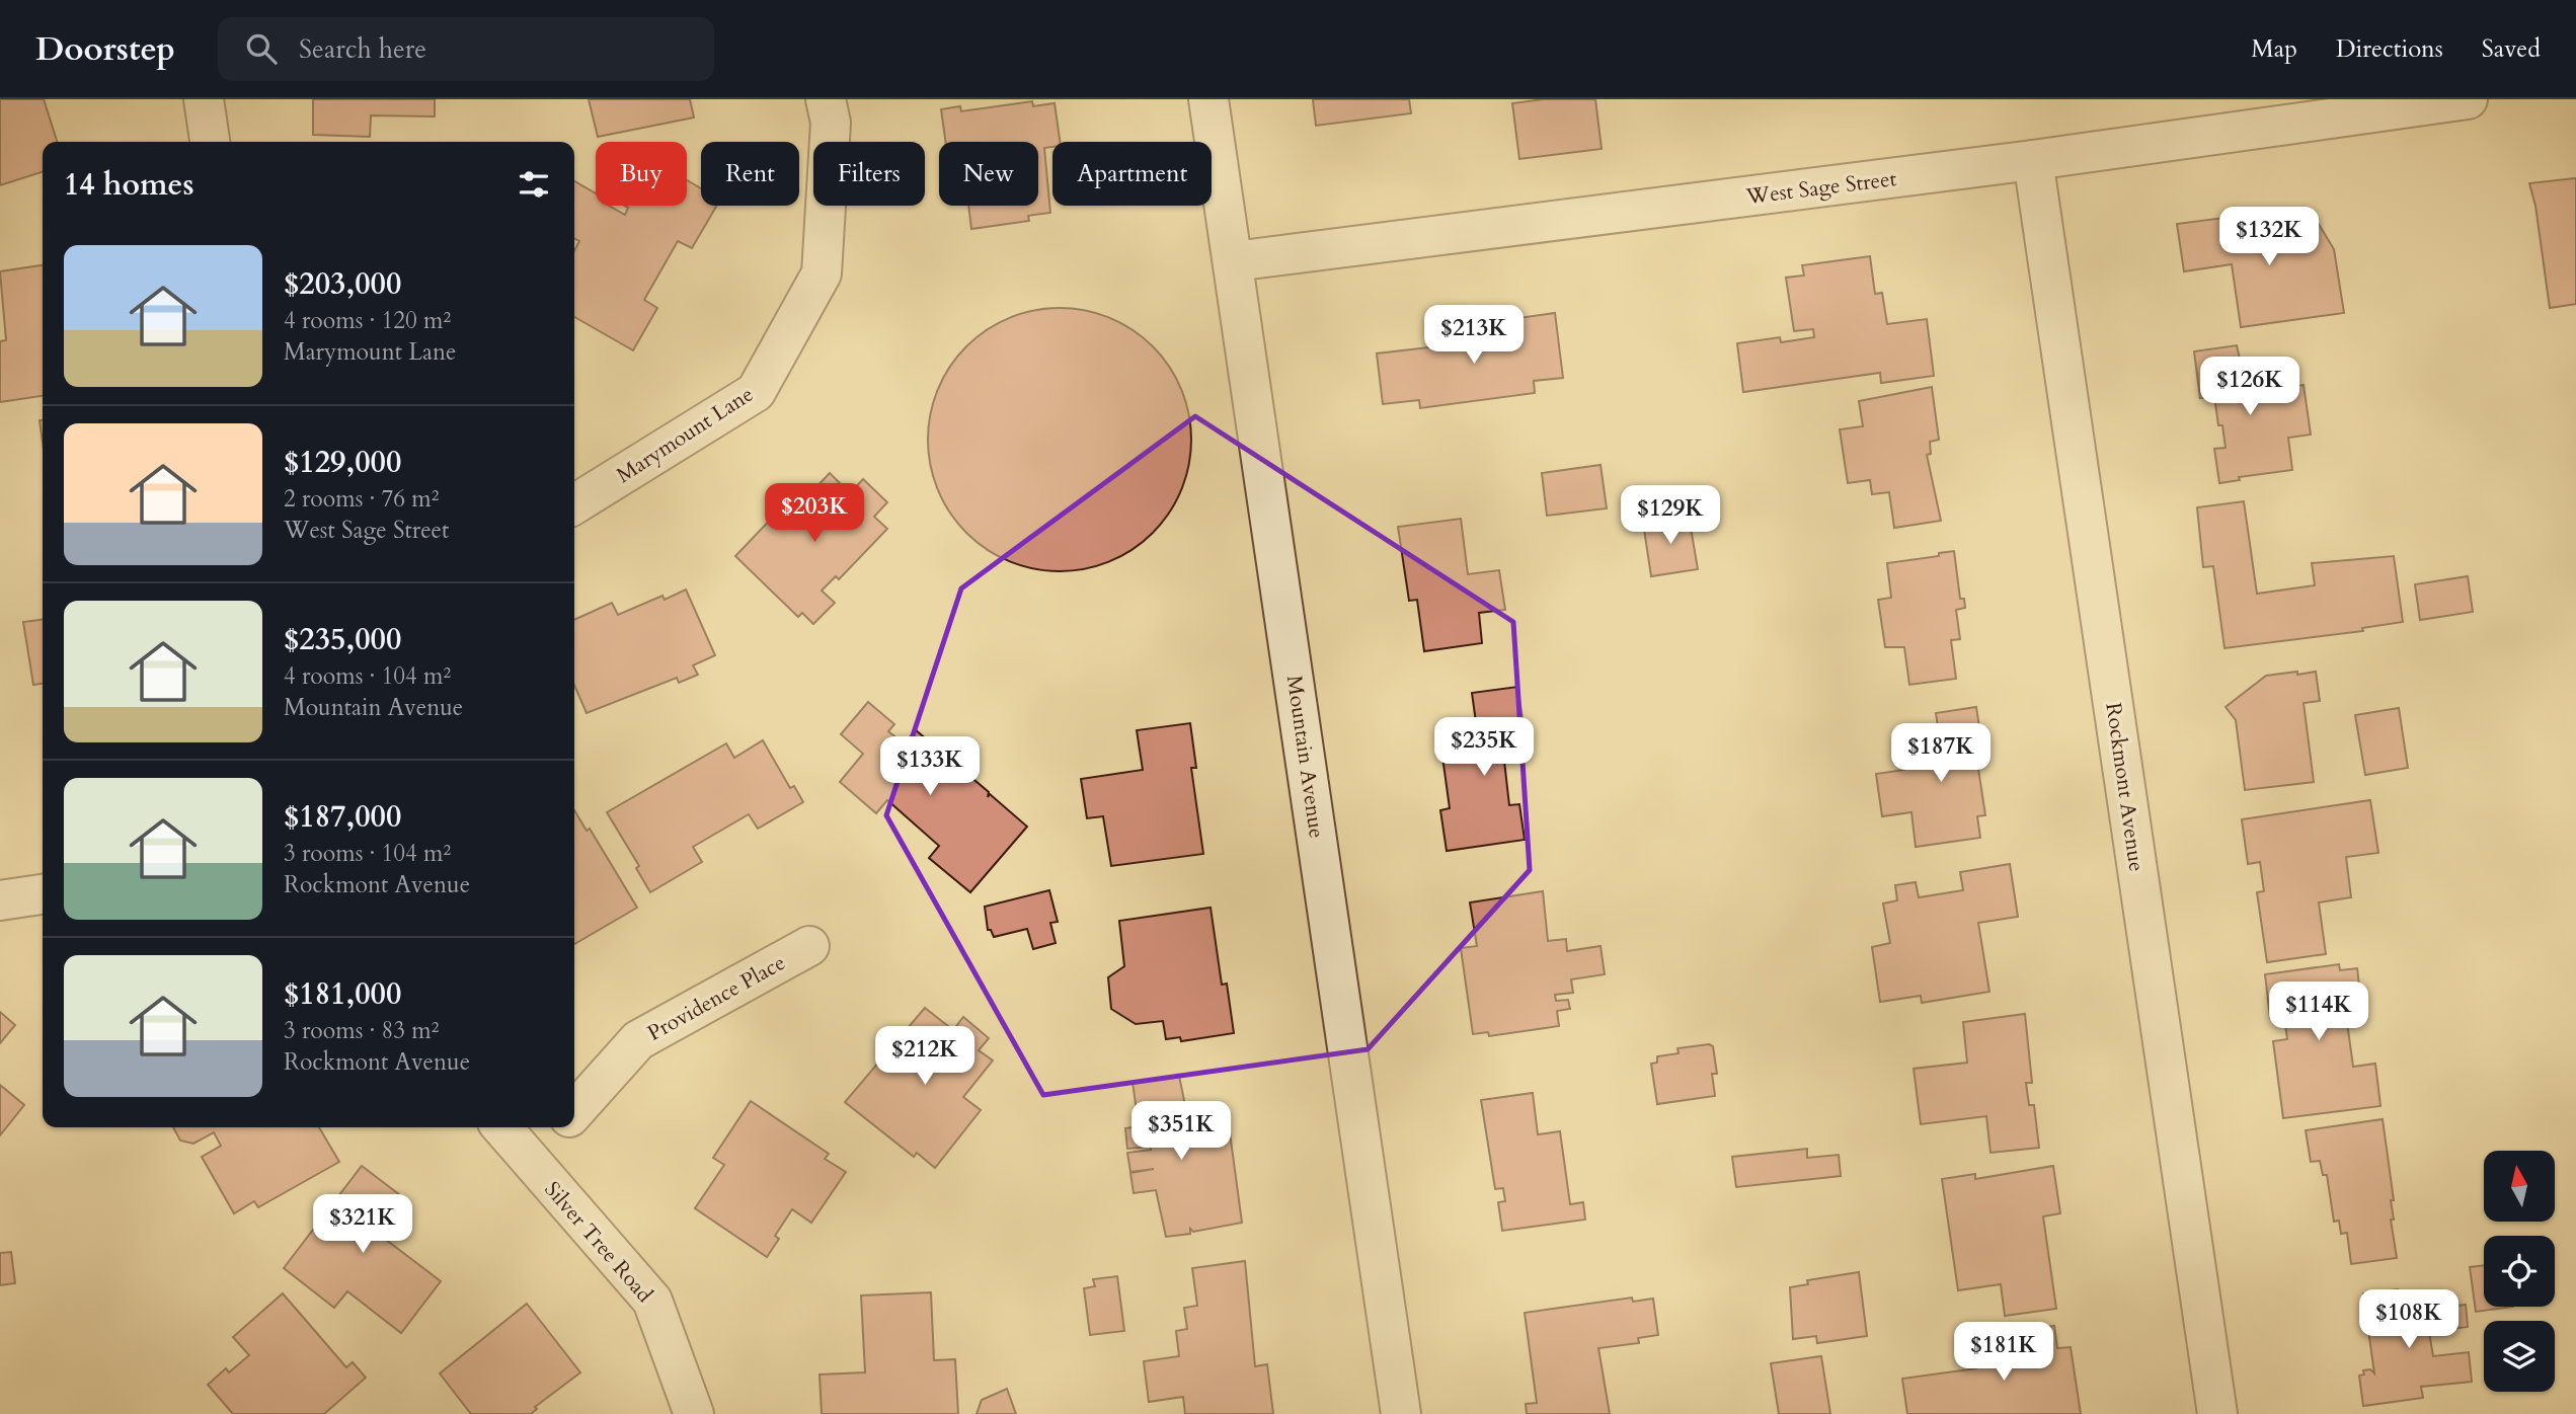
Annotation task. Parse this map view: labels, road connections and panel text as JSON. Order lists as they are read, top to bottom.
{
  "streets": {
    "street": [
      "West Sage Street",
      "Marymount Lane",
      "Mountain Avenue",
      "Rockmont Avenue",
      "Providence Place",
      "Silver Tree Road"
    ]
  },
  "crossings": [
    ["West Sage Street", "Mountain Avenue"],
    ["West Sage Street", "Rockmont Avenue"]
  ],
  "north": "top",
  "page": {
    "header": "Doorstep",
    "search": "Search here",
    "nav": ["Map", "Directions", "Saved"],
    "chip": [
      "Buy",
      "Rent",
      "Filters",
      "New",
      "Apartment"
    ],
    "heading": "14 homes",
    "price": [
      "$132K",
      "$213K",
      "$126K",
      "$203K",
      "$129K",
      "$235K",
      "$187K",
      "$133K",
      "$114K",
      "$212K",
      "$351K",
      "$321K",
      "$108K",
      "$181K"
    ],
    "list": [
      {
        "name": "$203,000",
        "note": "4 rooms · 120 m² · Marymount Lane"
      },
      {
        "name": "$129,000",
        "note": "2 rooms · 76 m² · West Sage Street"
      },
      {
        "name": "$235,000",
        "note": "4 rooms · 104 m² · Mountain Avenue"
      },
      {
        "name": "$187,000",
        "note": "3 rooms · 104 m² · Rockmont Avenue"
      },
      {
        "name": "$181,000",
        "note": "3 rooms · 83 m² · Rockmont Avenue"
      }
    ]
  }
}
